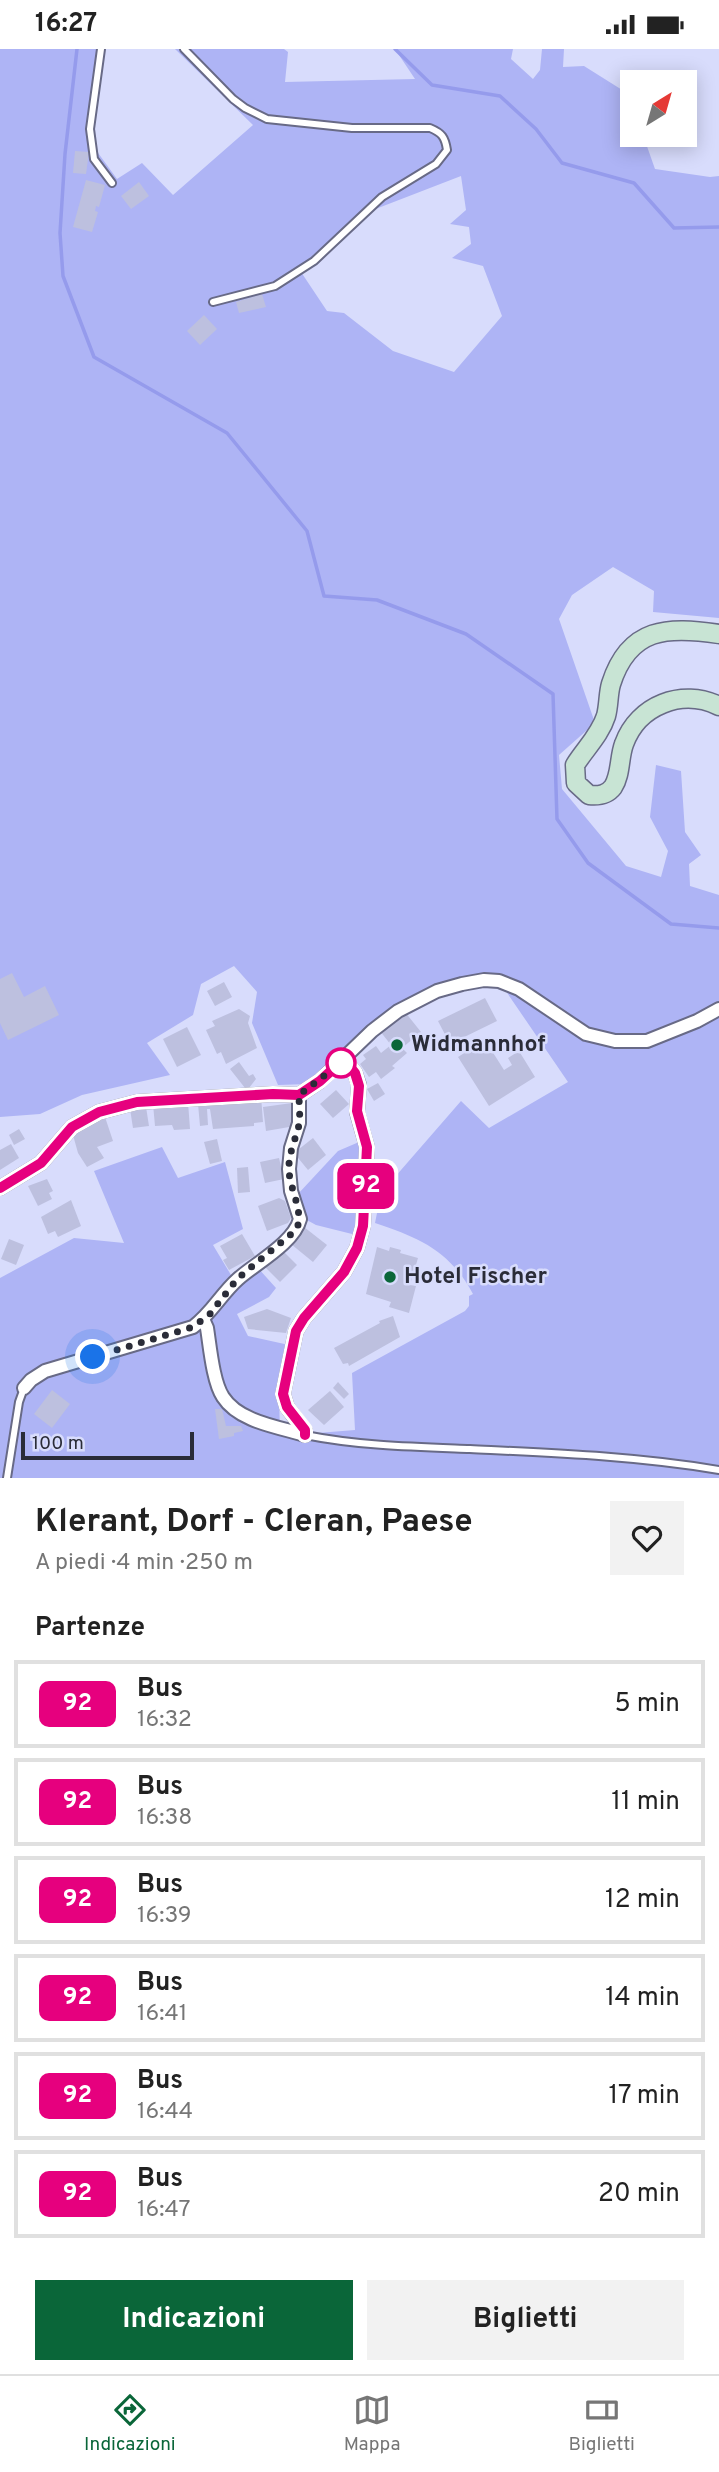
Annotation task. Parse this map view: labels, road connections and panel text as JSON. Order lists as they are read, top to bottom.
{
  "places": ["Widmannhof", "Hotel Fischer"],
  "lines": ["bus line 92"],
  "scale_bar": "100 m",
  "north": "top right",
  "page": {
    "status": "16:27",
    "on_map": "92",
    "scale": "100 m",
    "heading": [
      ["Klerant, Dorf - Cleran, Paese", "A piedi · 4 min · 250 m"],
      "Partenze"
    ],
    "list": [
      {
        "mark": "92",
        "name": "Bus",
        "note": "16:32",
        "value": "5 min"
      },
      {
        "mark": "92",
        "name": "Bus",
        "note": "16:38",
        "value": "11 min"
      },
      {
        "mark": "92",
        "name": "Bus",
        "note": "16:39",
        "value": "12 min"
      },
      {
        "mark": "92",
        "name": "Bus",
        "note": "16:41",
        "value": "14 min"
      },
      {
        "mark": "92",
        "name": "Bus",
        "note": "16:44",
        "value": "17 min"
      },
      {
        "mark": "92",
        "name": "Bus",
        "note": "16:47",
        "value": "20 min"
      }
    ],
    "buttons": ["Indicazioni", "Biglietti"],
    "tabs": ["Indicazioni", "Mappa", "Biglietti"]
  }
}
